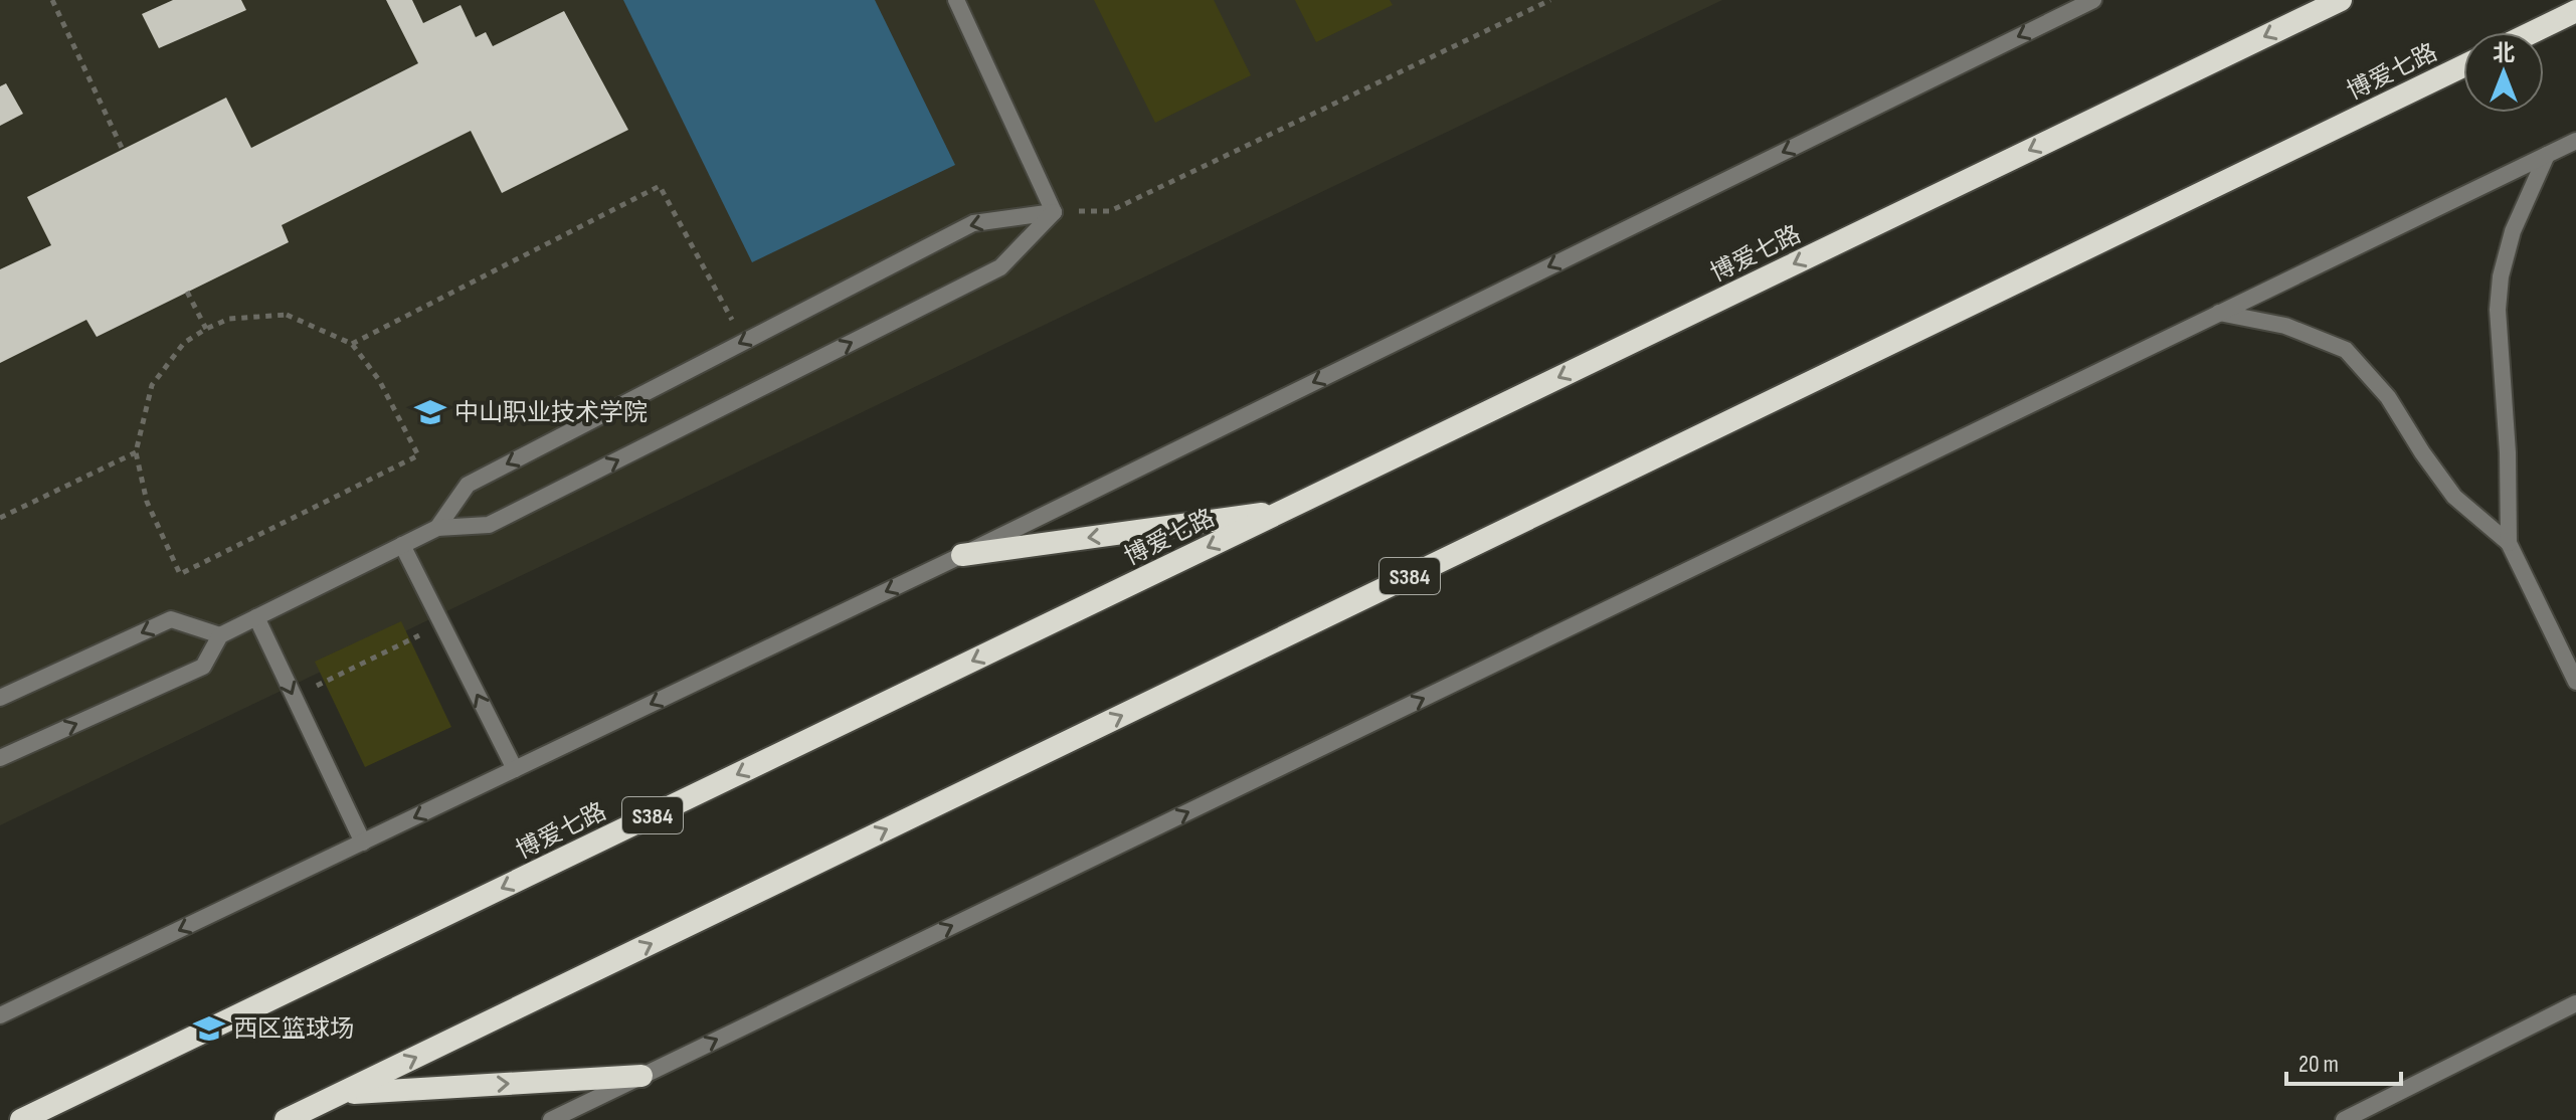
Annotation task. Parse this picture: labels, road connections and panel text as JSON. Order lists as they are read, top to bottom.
{
  "streets": {
    "highway": ["博爱七路", "S384"]
  },
  "places": {
    "school or university": ["中山职业技术学院", "西区篮球场"]
  },
  "scale_bar": "20 m",
  "north": "top"
}
